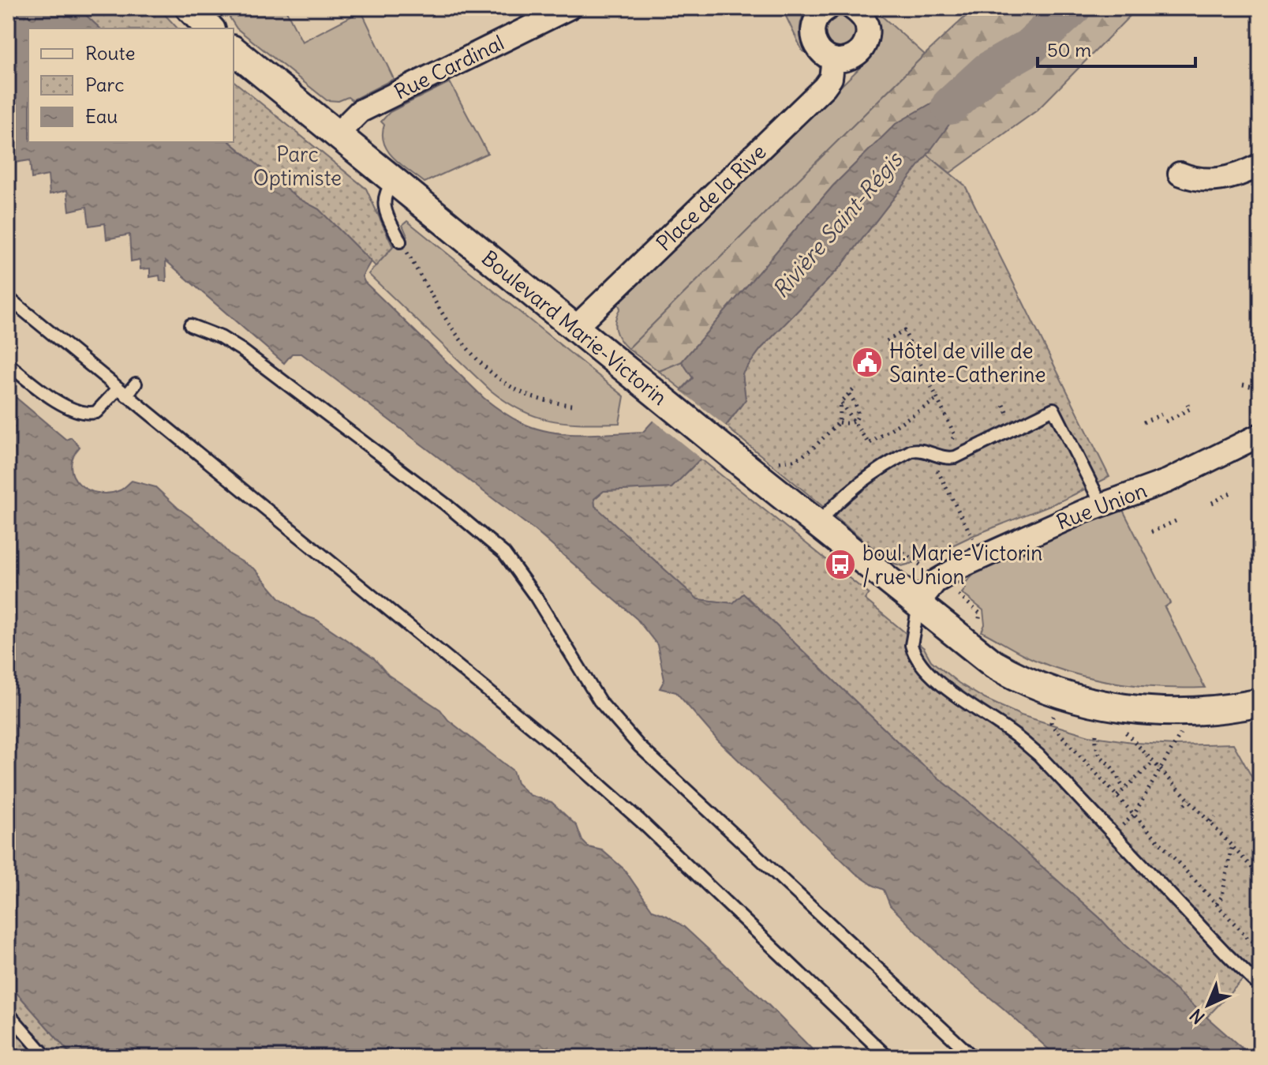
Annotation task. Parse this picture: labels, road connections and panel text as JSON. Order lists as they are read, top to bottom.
{
  "streets": {
    "street": [
      "Rue Cardinal",
      "Place de la Rive",
      "Boulevard Marie-Victorin",
      "Rue Union"
    ]
  },
  "crossings": [
    ["Rue Cardinal", "Boulevard Marie-Victorin"],
    ["Place de la Rive", "Boulevard Marie-Victorin"],
    ["Boulevard Marie-Victorin", "Rue Union"]
  ],
  "water": ["Rivière Saint-Régis"],
  "parks": ["Parc Optimiste"],
  "places": {
    "public building": ["Hôtel de ville de Sainte-Catherine"],
    "bus stop": ["boul. Marie-Victorin / rue Union"]
  },
  "legend": ["Route", "Parc", "Eau"],
  "scale_bar": "50 m",
  "north": "bottom left"
}
